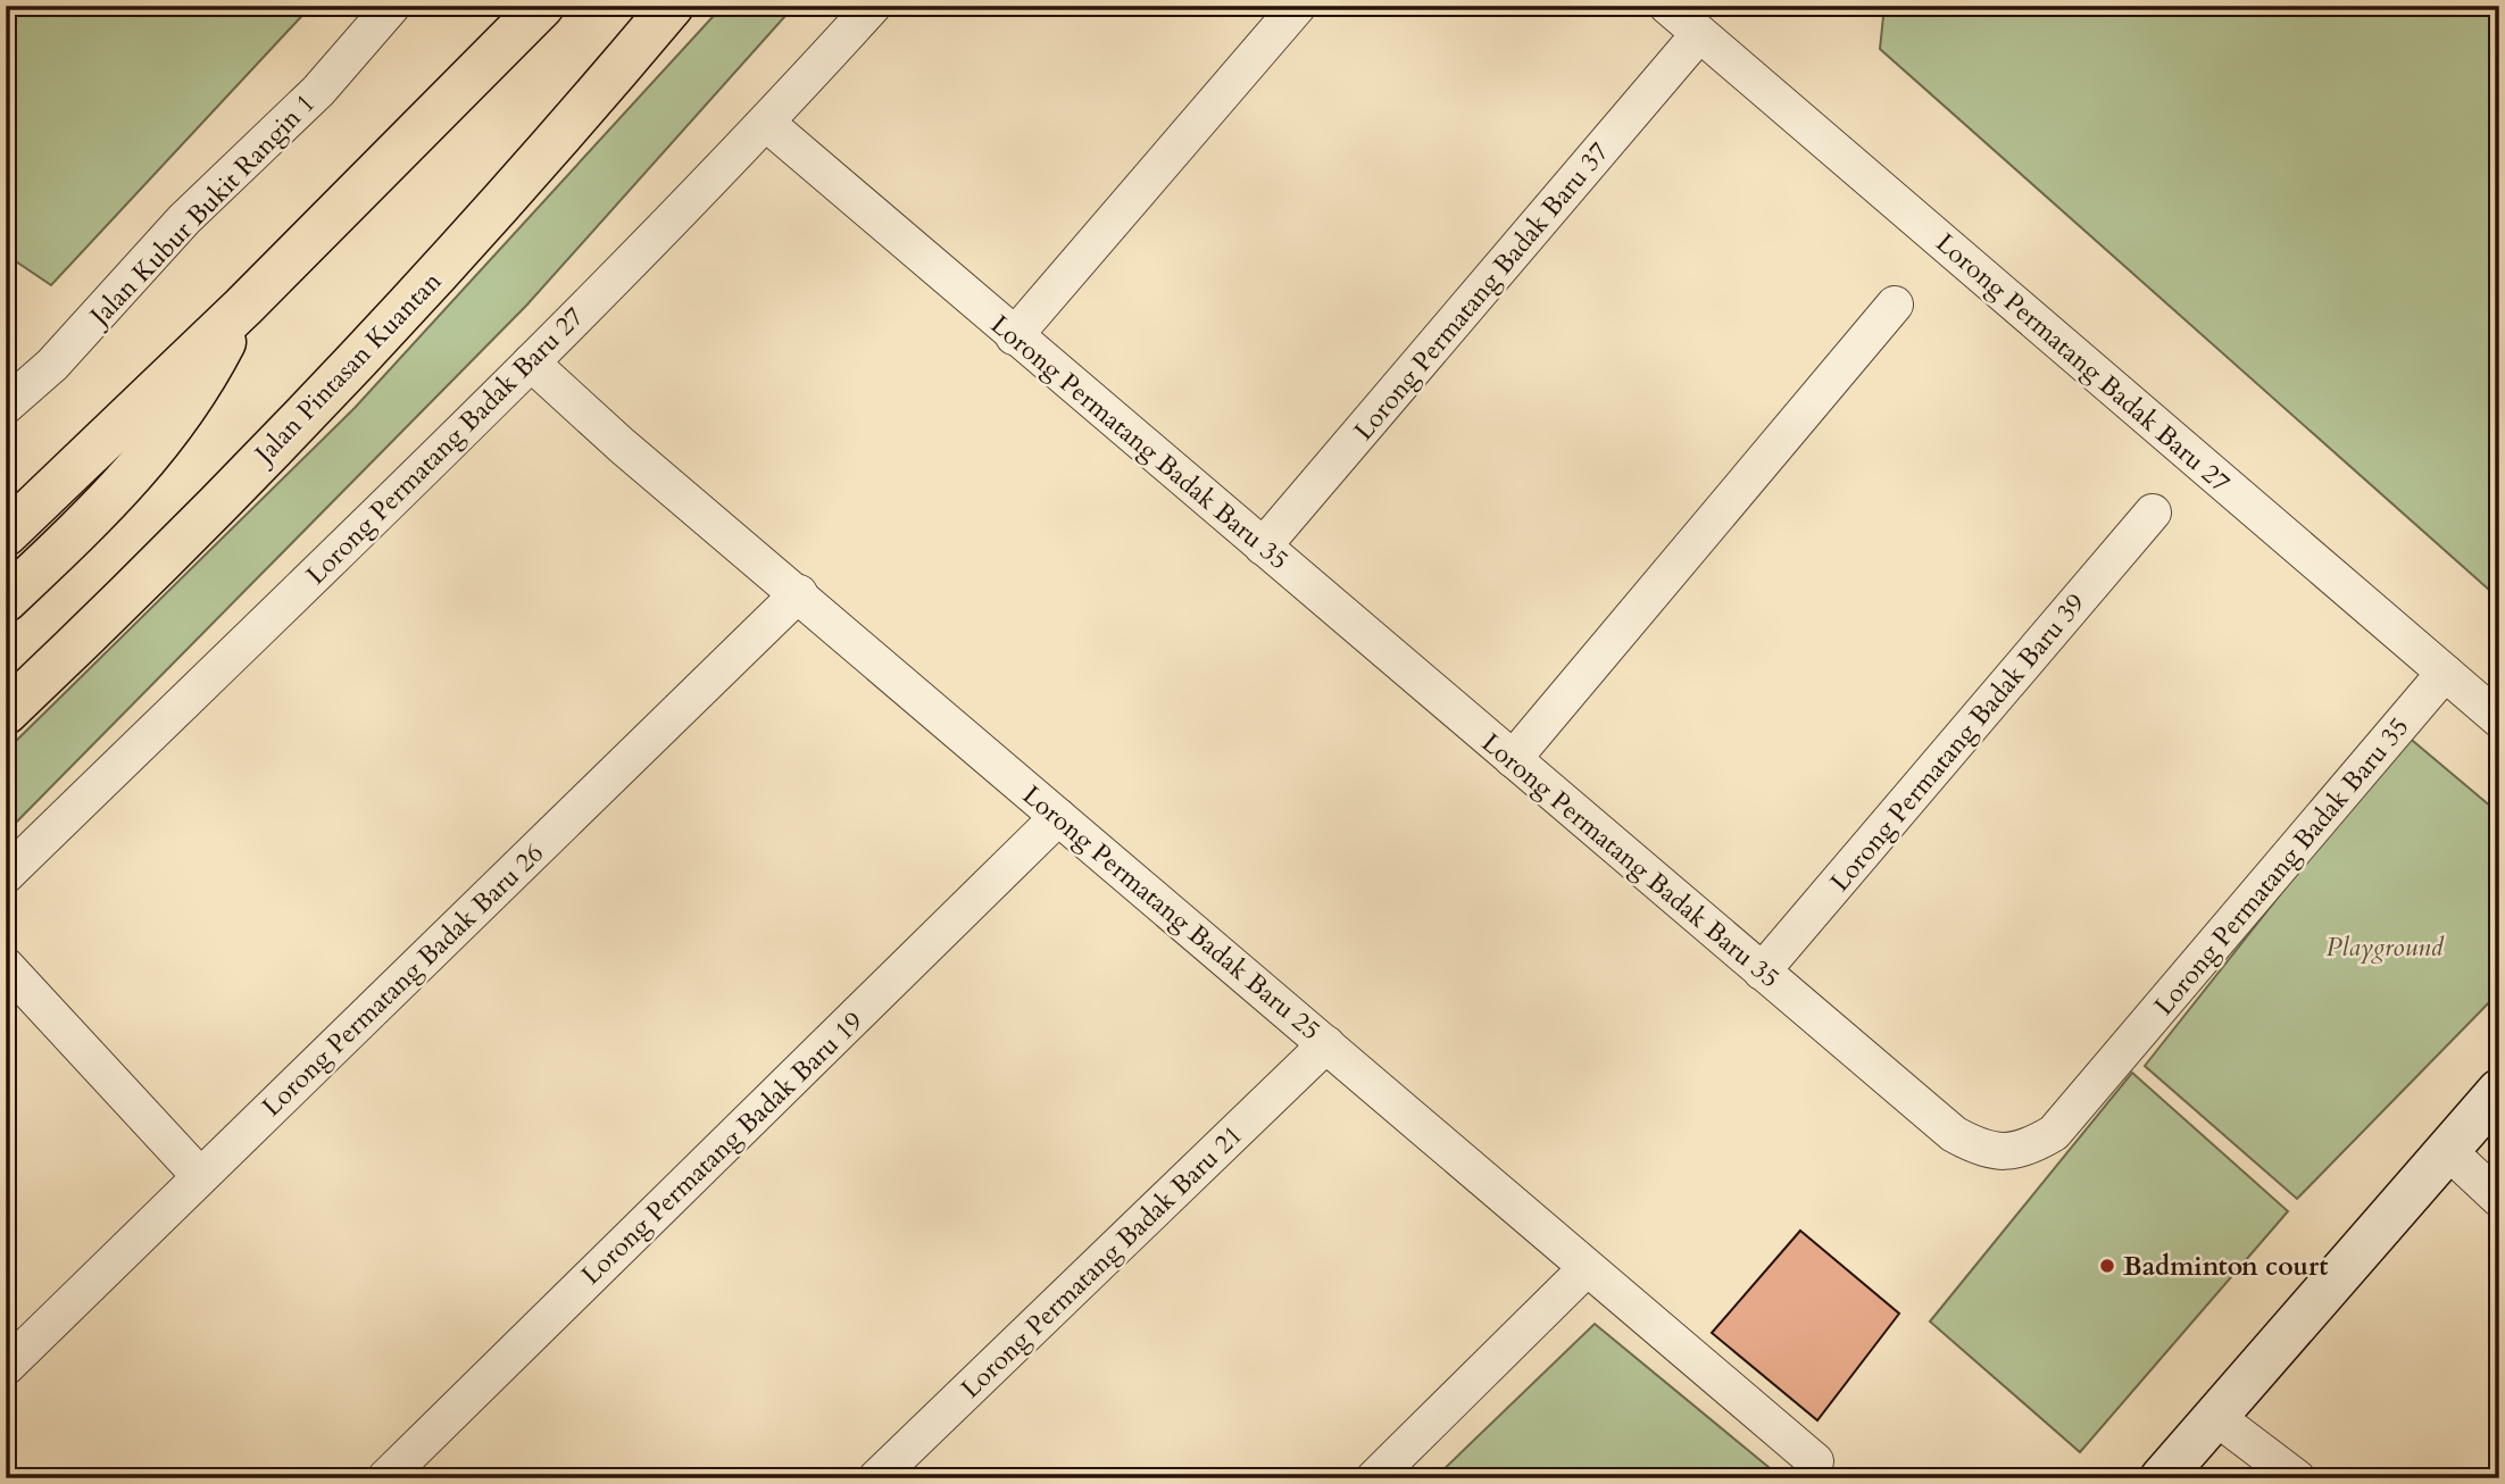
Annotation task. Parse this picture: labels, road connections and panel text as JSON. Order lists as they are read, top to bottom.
{
  "streets": {
    "highway": ["Jalan Pintasan Kuantan"],
    "street": [
      "Jalan Kubur Bukit Rangin 1",
      "Lorong Permatang Badak Baru 37",
      "Lorong Permatang Badak Baru 27",
      "Lorong Permatang Badak Baru 35",
      "Lorong Permatang Badak Baru 39",
      "Lorong Permatang Badak Baru 25",
      "Lorong Permatang Badak Baru 26",
      "Lorong Permatang Badak Baru 19",
      "Lorong Permatang Badak Baru 21"
    ]
  },
  "crossings": [
    ["Lorong Permatang Badak Baru 37", "Lorong Permatang Badak Baru 27"],
    ["Lorong Permatang Badak Baru 37", "Lorong Permatang Badak Baru 35"],
    ["Lorong Permatang Badak Baru 27", "Lorong Permatang Badak Baru 35"],
    ["Lorong Permatang Badak Baru 27", "Lorong Permatang Badak Baru 25"],
    ["Lorong Permatang Badak Baru 35", "Lorong Permatang Badak Baru 39"],
    ["Lorong Permatang Badak Baru 25", "Lorong Permatang Badak Baru 26"],
    ["Lorong Permatang Badak Baru 25", "Lorong Permatang Badak Baru 19"],
    ["Lorong Permatang Badak Baru 25", "Lorong Permatang Badak Baru 21"]
  ],
  "parks": ["Playground"],
  "places": ["Badminton court"]
}
